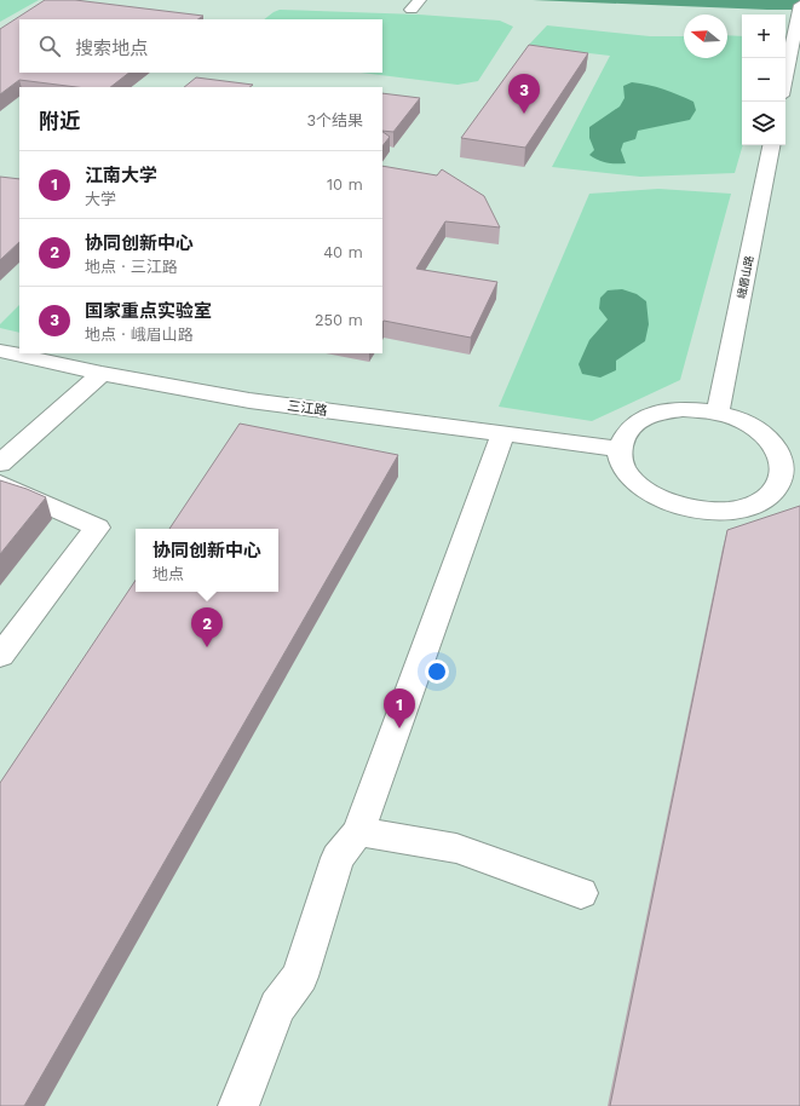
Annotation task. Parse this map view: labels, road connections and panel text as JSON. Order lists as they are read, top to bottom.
{
  "streets": {
    "street": ["峨眉山路", "三江路"]
  },
  "crossings": [
    ["峨眉山路", "三江路"]
  ],
  "north": "left",
  "page": {
    "map_buttons": ["+", "−"],
    "search": "搜索地点",
    "pins": ["3", "2", "1"],
    "heading": ["附近", "3个结果"],
    "list": [
      {
        "mark": "1",
        "name": "江南大学",
        "note": "大学",
        "value": "10 m"
      },
      {
        "mark": "2",
        "name": "协同创新中心",
        "note": "地点 · 三江路",
        "value": "40 m"
      },
      {
        "mark": "3",
        "name": "国家重点实验室",
        "note": "地点 · 峨眉山路",
        "value": "250 m"
      }
    ],
    "popup": ["协同创新中心", "地点"]
  }
}
